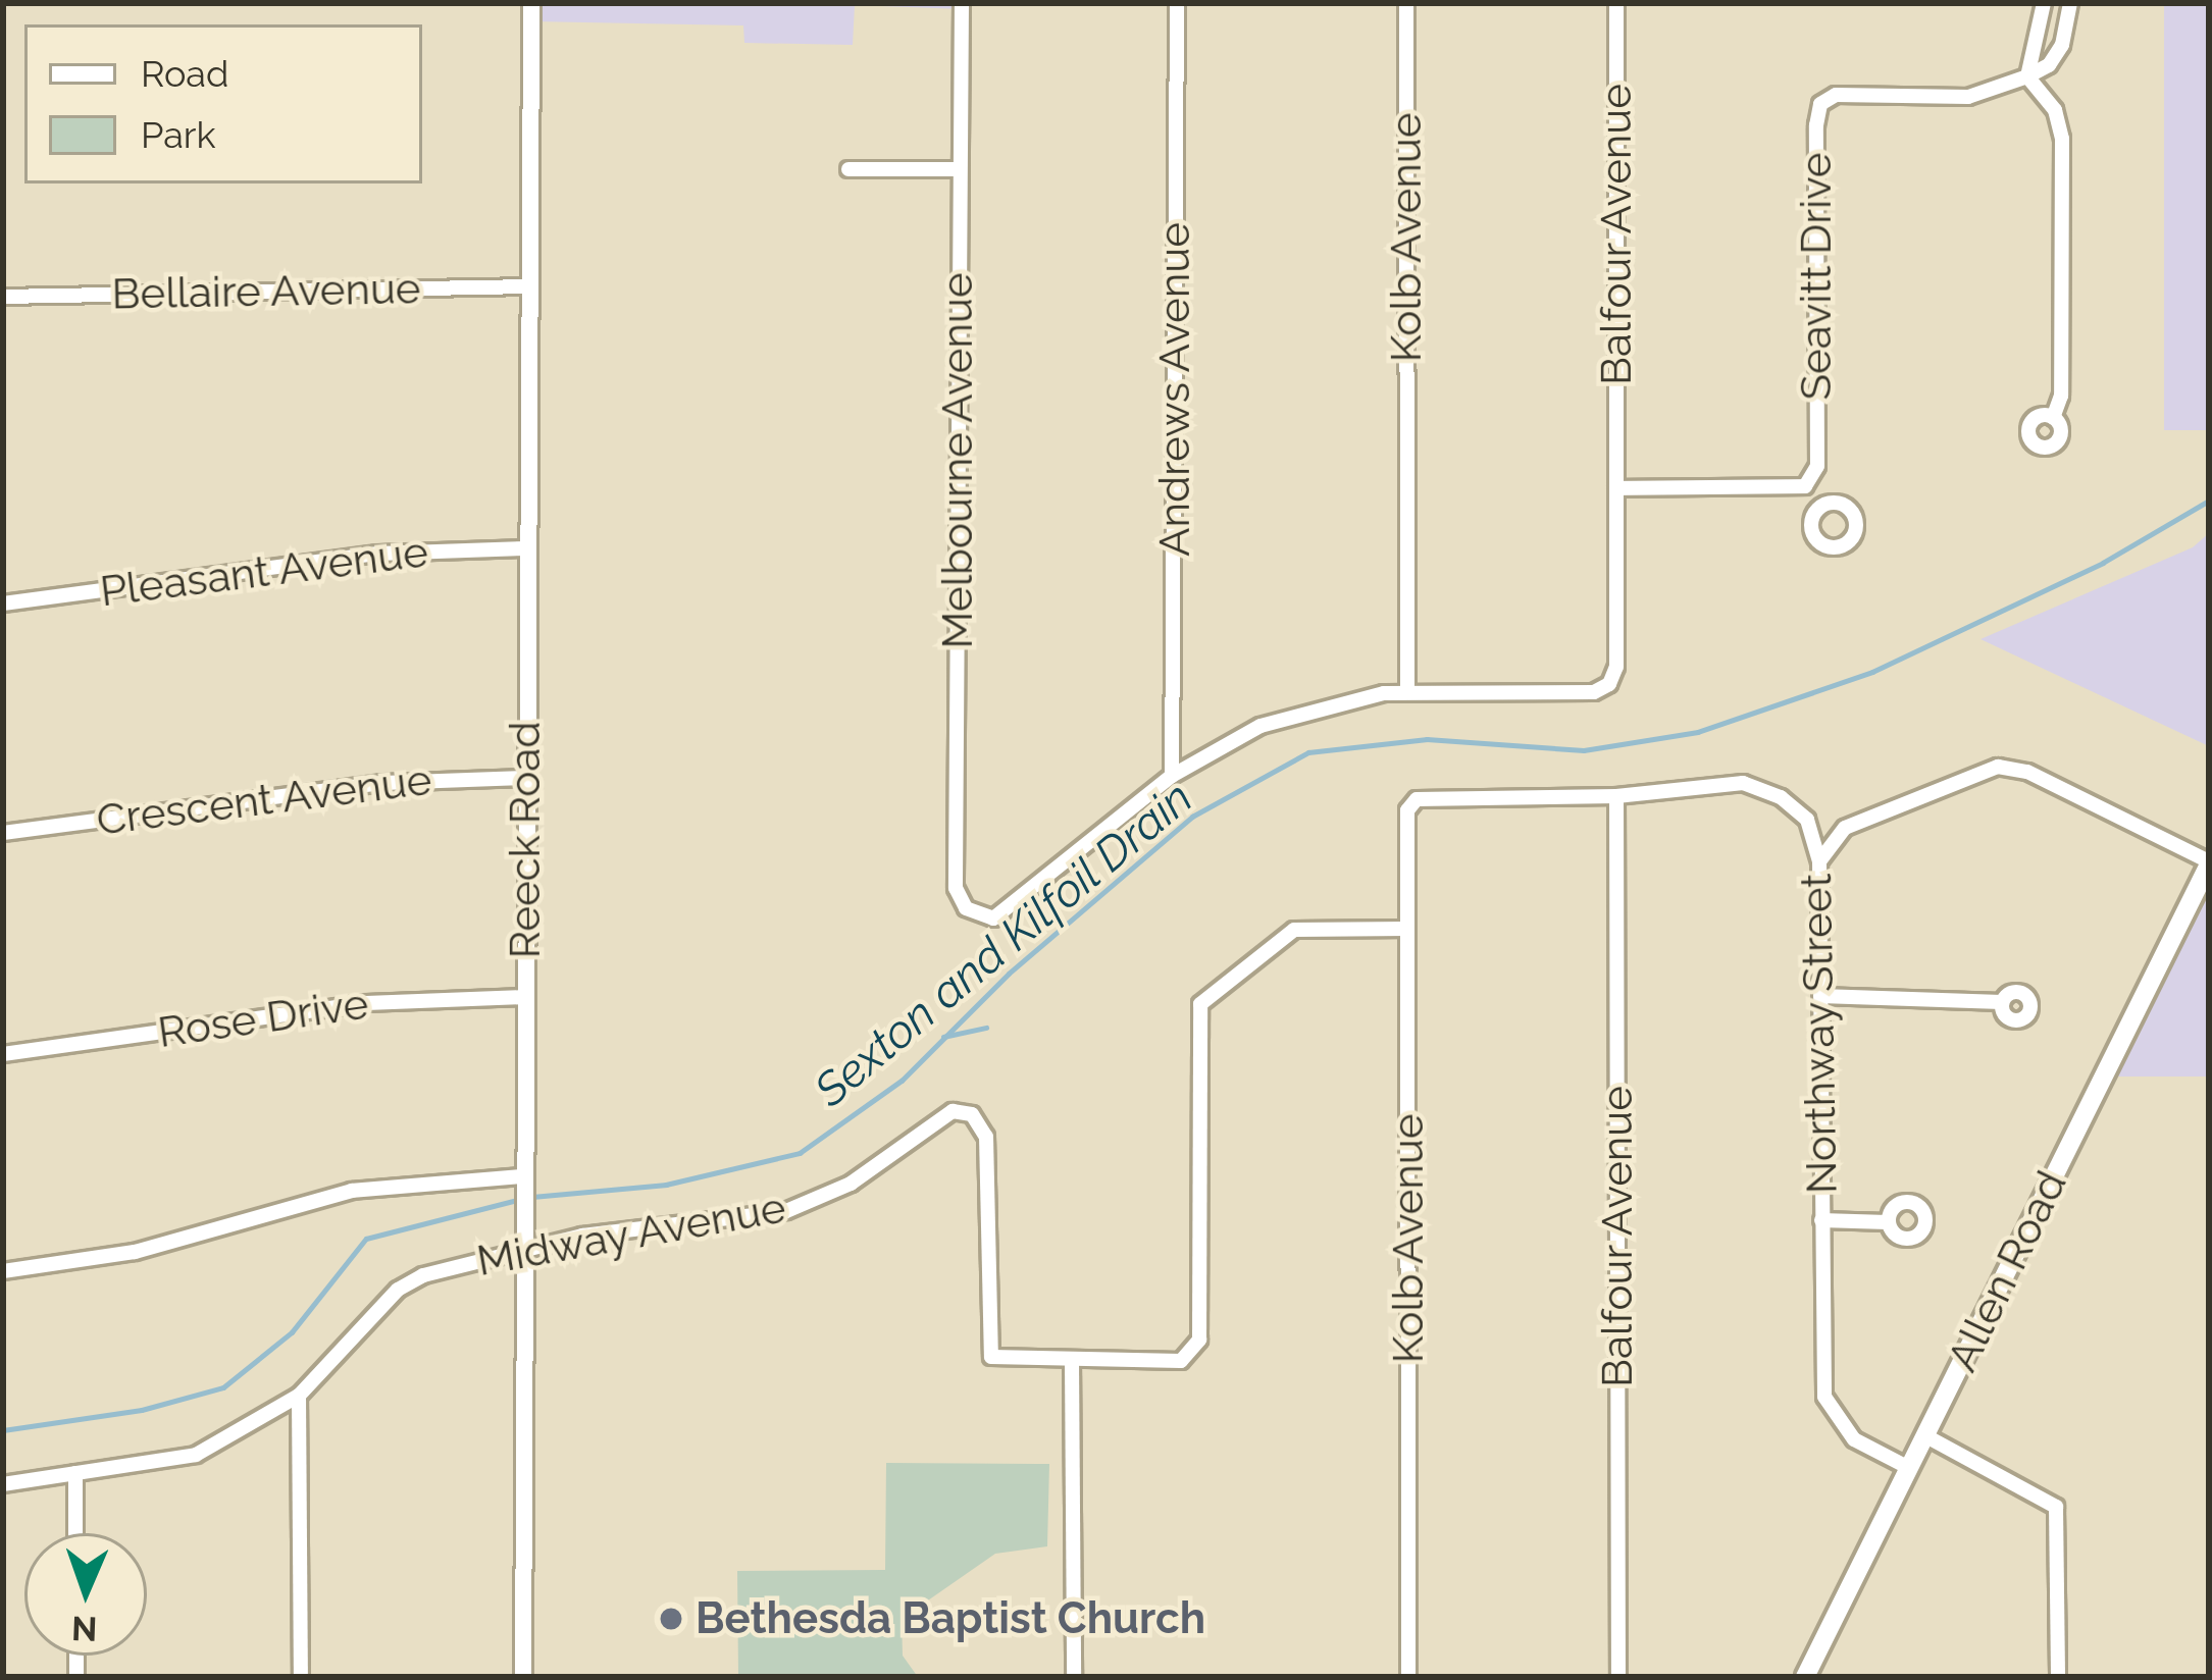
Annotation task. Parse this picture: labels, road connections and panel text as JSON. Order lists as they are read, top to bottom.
{
  "streets": {
    "main road": ["Allen Road"],
    "street": [
      "Balfour Avenue",
      "Kolb Avenue",
      "Seavitt Drive",
      "Bellaire Avenue",
      "Andrews Avenue",
      "Melbourne Avenue",
      "Pleasant Avenue",
      "Crescent Avenue",
      "Reeck Road",
      "Rose Drive",
      "Northway Street",
      "Midway Avenue"
    ]
  },
  "crossings": [
    ["Balfour Avenue", "Kolb Avenue"],
    ["Balfour Avenue", "Northway Street"],
    ["Kolb Avenue", "Northway Street"],
    ["Bellaire Avenue", "Reeck Road"],
    ["Andrews Avenue", "Melbourne Avenue"],
    ["Pleasant Avenue", "Reeck Road"],
    ["Crescent Avenue", "Reeck Road"],
    ["Reeck Road", "Rose Drive"],
    ["Reeck Road", "Midway Avenue"],
    ["Northway Street", "Allen Road"]
  ],
  "water": ["Sexton and Kilfoil Drain"],
  "places": ["Bethesda Baptist Church"],
  "legend": ["Road", "Park"],
  "north": "bottom"
}
